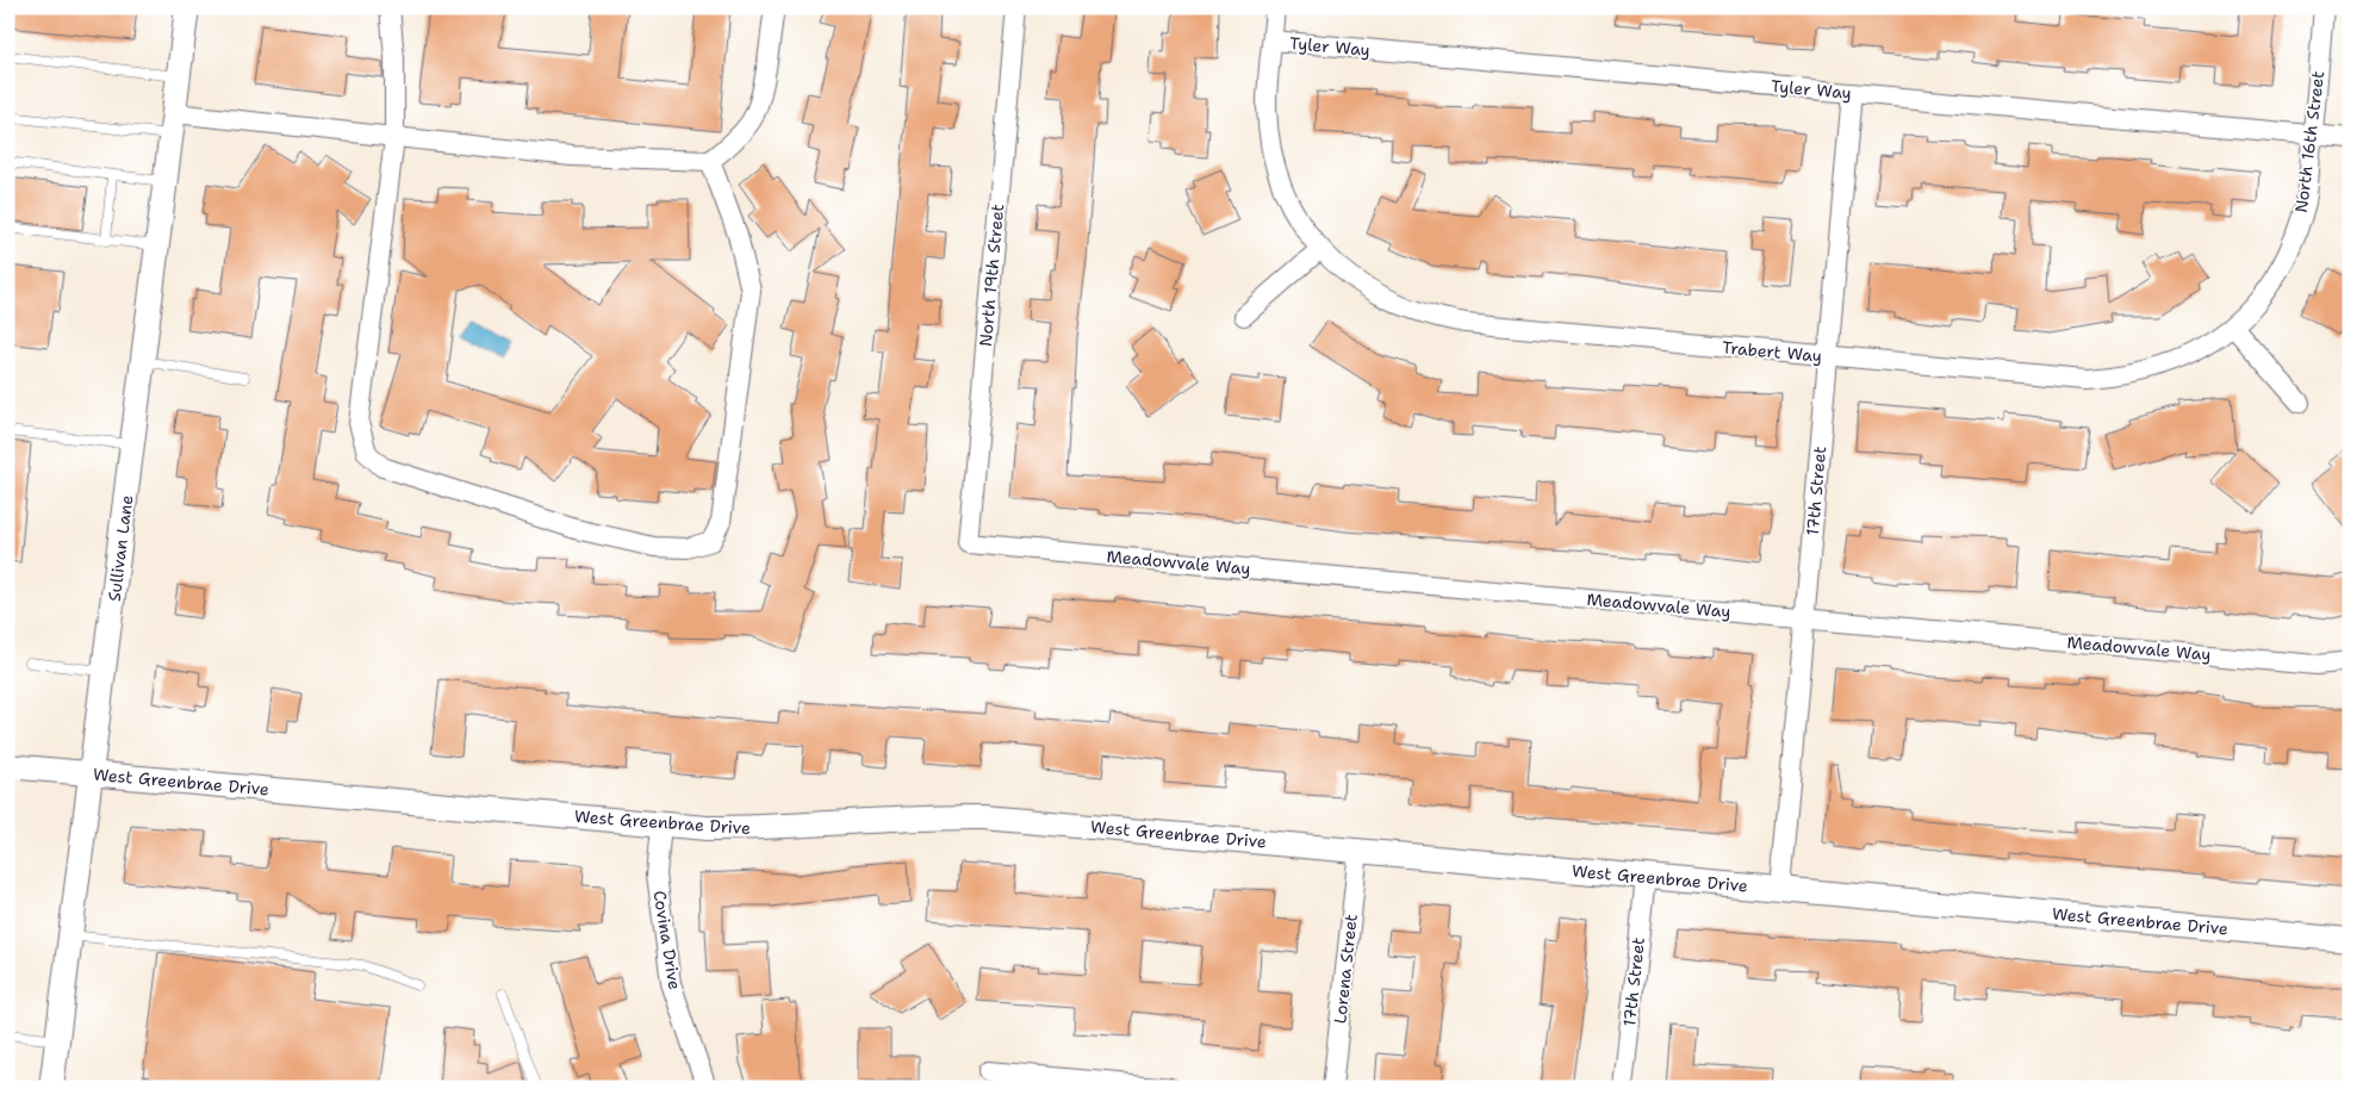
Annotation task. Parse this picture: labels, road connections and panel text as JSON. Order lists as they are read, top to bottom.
{
  "streets": {
    "street": [
      "Tyler Way",
      "North 16th Street",
      "North 19th Street",
      "Trabert Way",
      "17th Street",
      "Sullivan Lane",
      "Meadowvale Way",
      "West Greenbrae Drive",
      "Covina Drive",
      "Lorena Street"
    ]
  },
  "crossings": [
    ["Tyler Way", "North 16th Street"],
    ["Tyler Way", "Trabert Way"],
    ["Tyler Way", "17th Street"],
    ["North 16th Street", "Trabert Way"],
    ["North 19th Street", "Meadowvale Way"],
    ["Trabert Way", "17th Street"],
    ["17th Street", "Meadowvale Way"],
    ["17th Street", "West Greenbrae Drive"],
    ["Sullivan Lane", "West Greenbrae Drive"],
    ["West Greenbrae Drive", "Covina Drive"],
    ["West Greenbrae Drive", "Lorena Street"]
  ]
}
